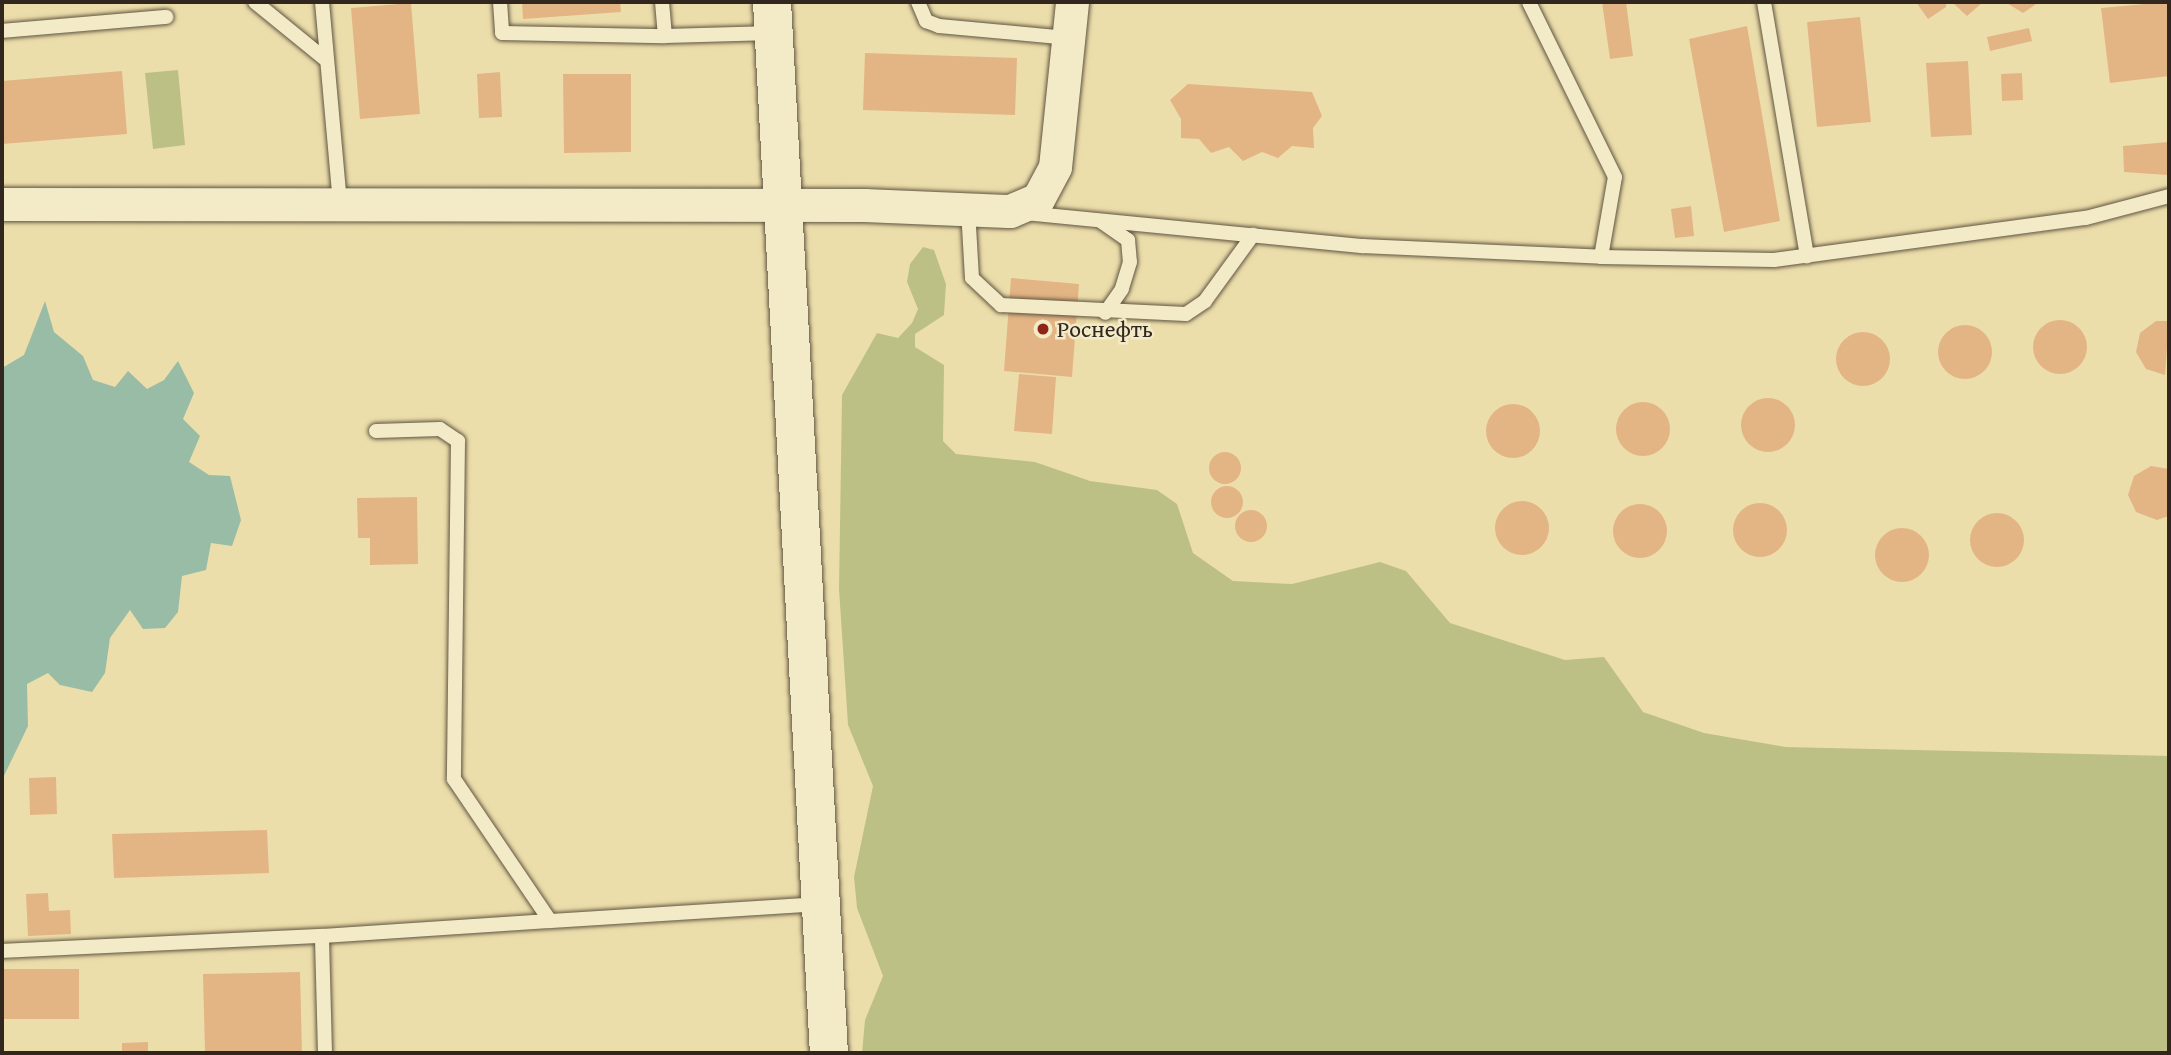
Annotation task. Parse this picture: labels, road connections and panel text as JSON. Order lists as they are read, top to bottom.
{
  "places": ["Роснефть"]
}
